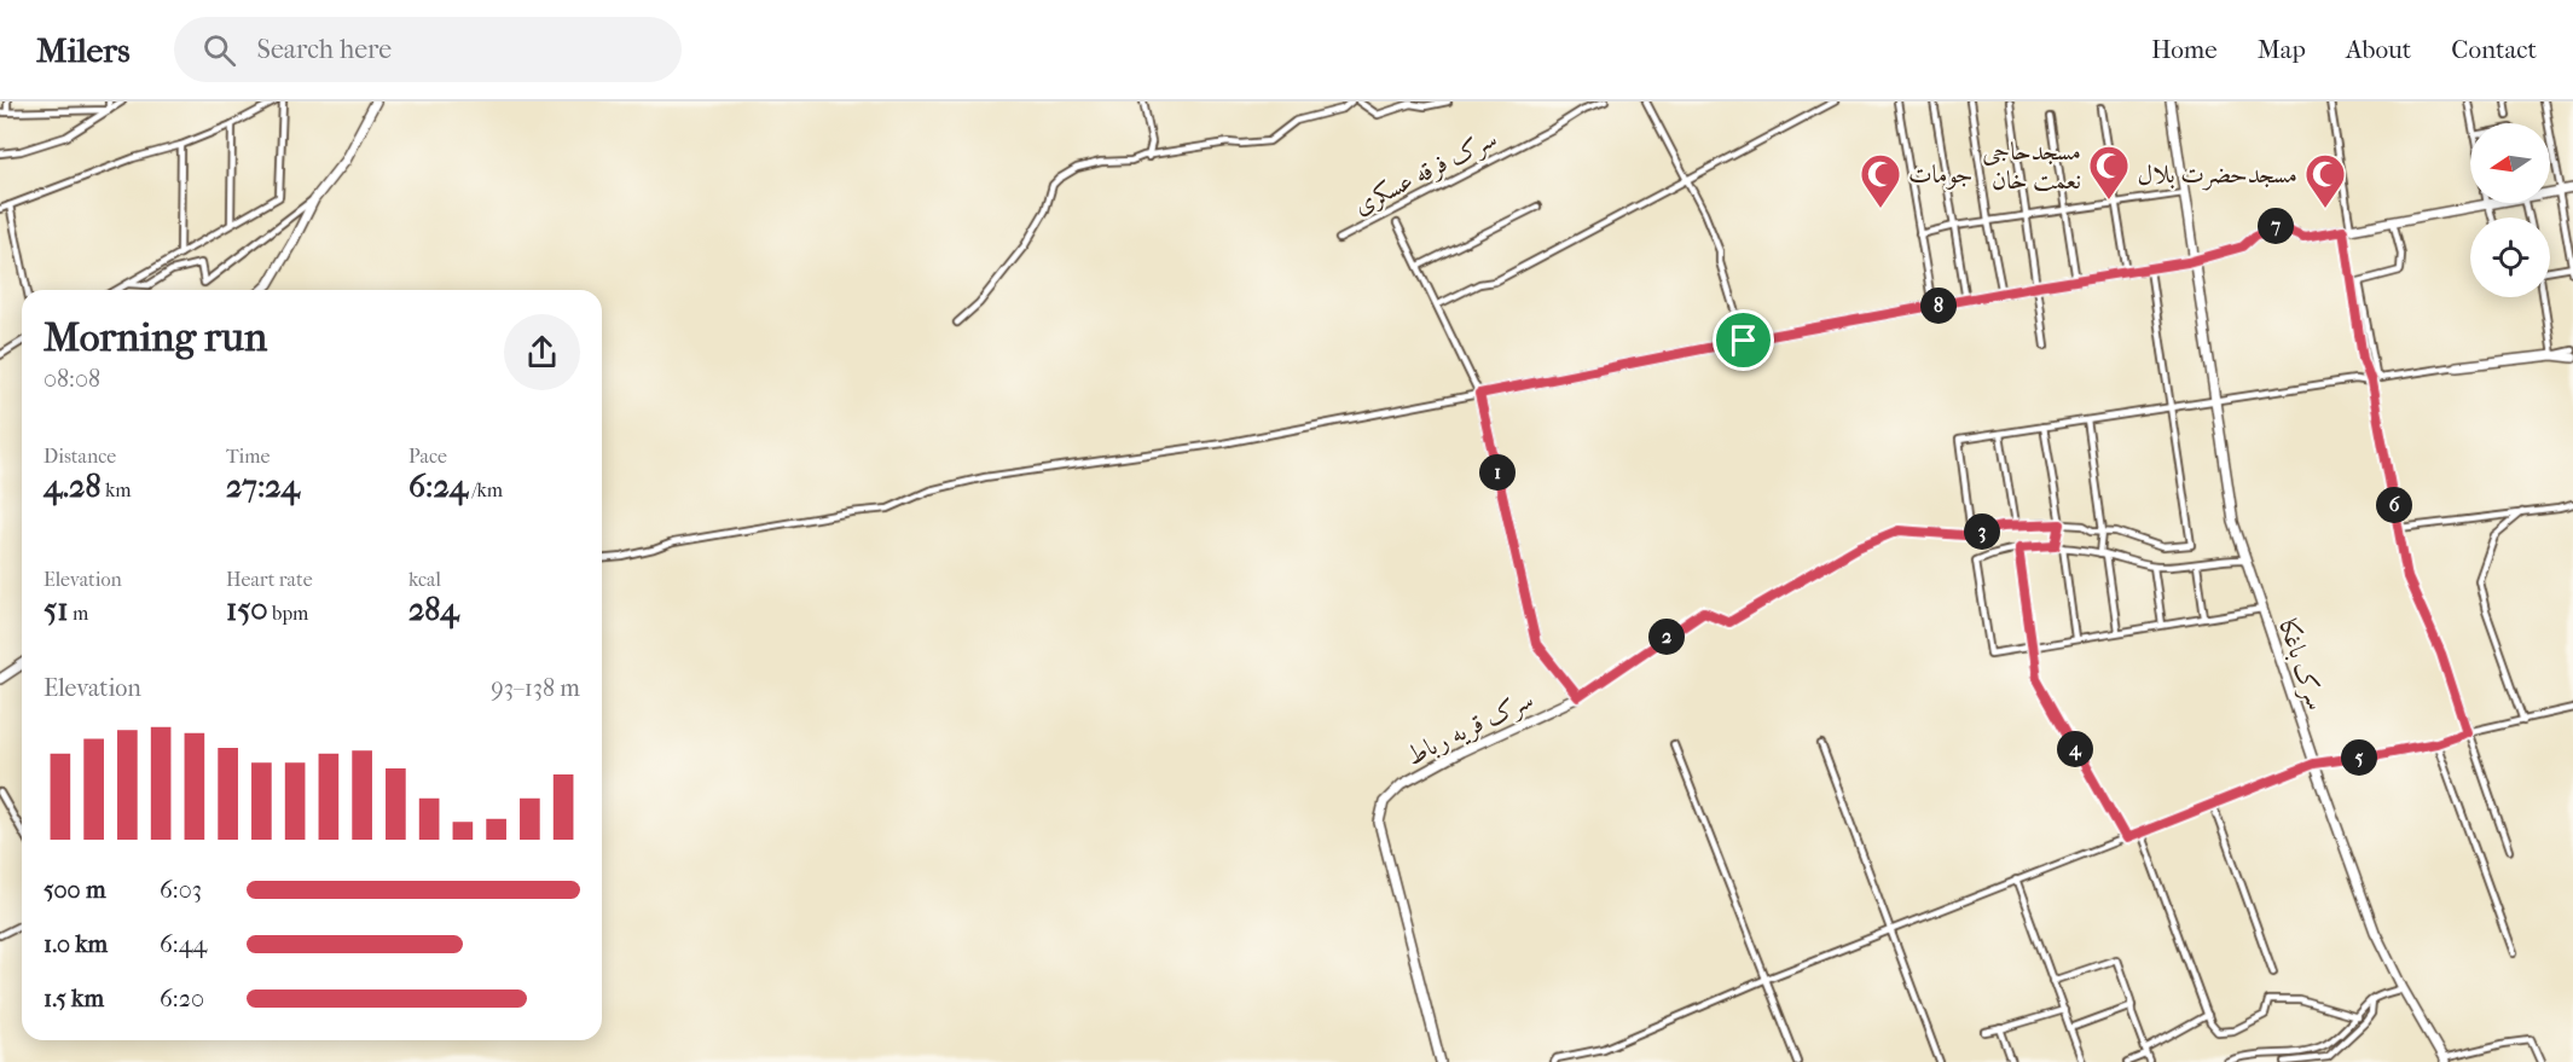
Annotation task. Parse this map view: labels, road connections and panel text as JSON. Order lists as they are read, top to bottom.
{
  "streets": {
    "street": ["سرک فرقه عسکری", "سرک باغکا", "سرک قریه رباط"]
  },
  "places": {
    "mosque": ["مسجدحاجی نعمت خان", "جومات", "مسجدحضرت بلال"]
  },
  "north": "left",
  "page": {
    "header": "Milers",
    "search": "Search here",
    "nav": [
      "Home",
      "Map",
      "About",
      "Contact"
    ],
    "pins": [
      "7",
      "8",
      "1",
      "6",
      "3",
      "2",
      "4",
      "5"
    ],
    "heading": ["Morning run", "08:08"],
    "stats": [
      ["Distance", "4.28 km"],
      ["Time", "27:24"],
      ["Pace", "6:24 /km"],
      ["Elevation", "51 m"],
      ["Heart rate", "150 bpm"],
      ["kcal", "284"]
    ],
    "chart": ["Elevation", "93–138 m"],
    "list": [
      {
        "name": "500 m",
        "note": "6:03"
      },
      {
        "name": "1.0 km",
        "note": "6:44"
      },
      {
        "name": "1.5 km",
        "note": "6:20"
      }
    ]
  }
}
